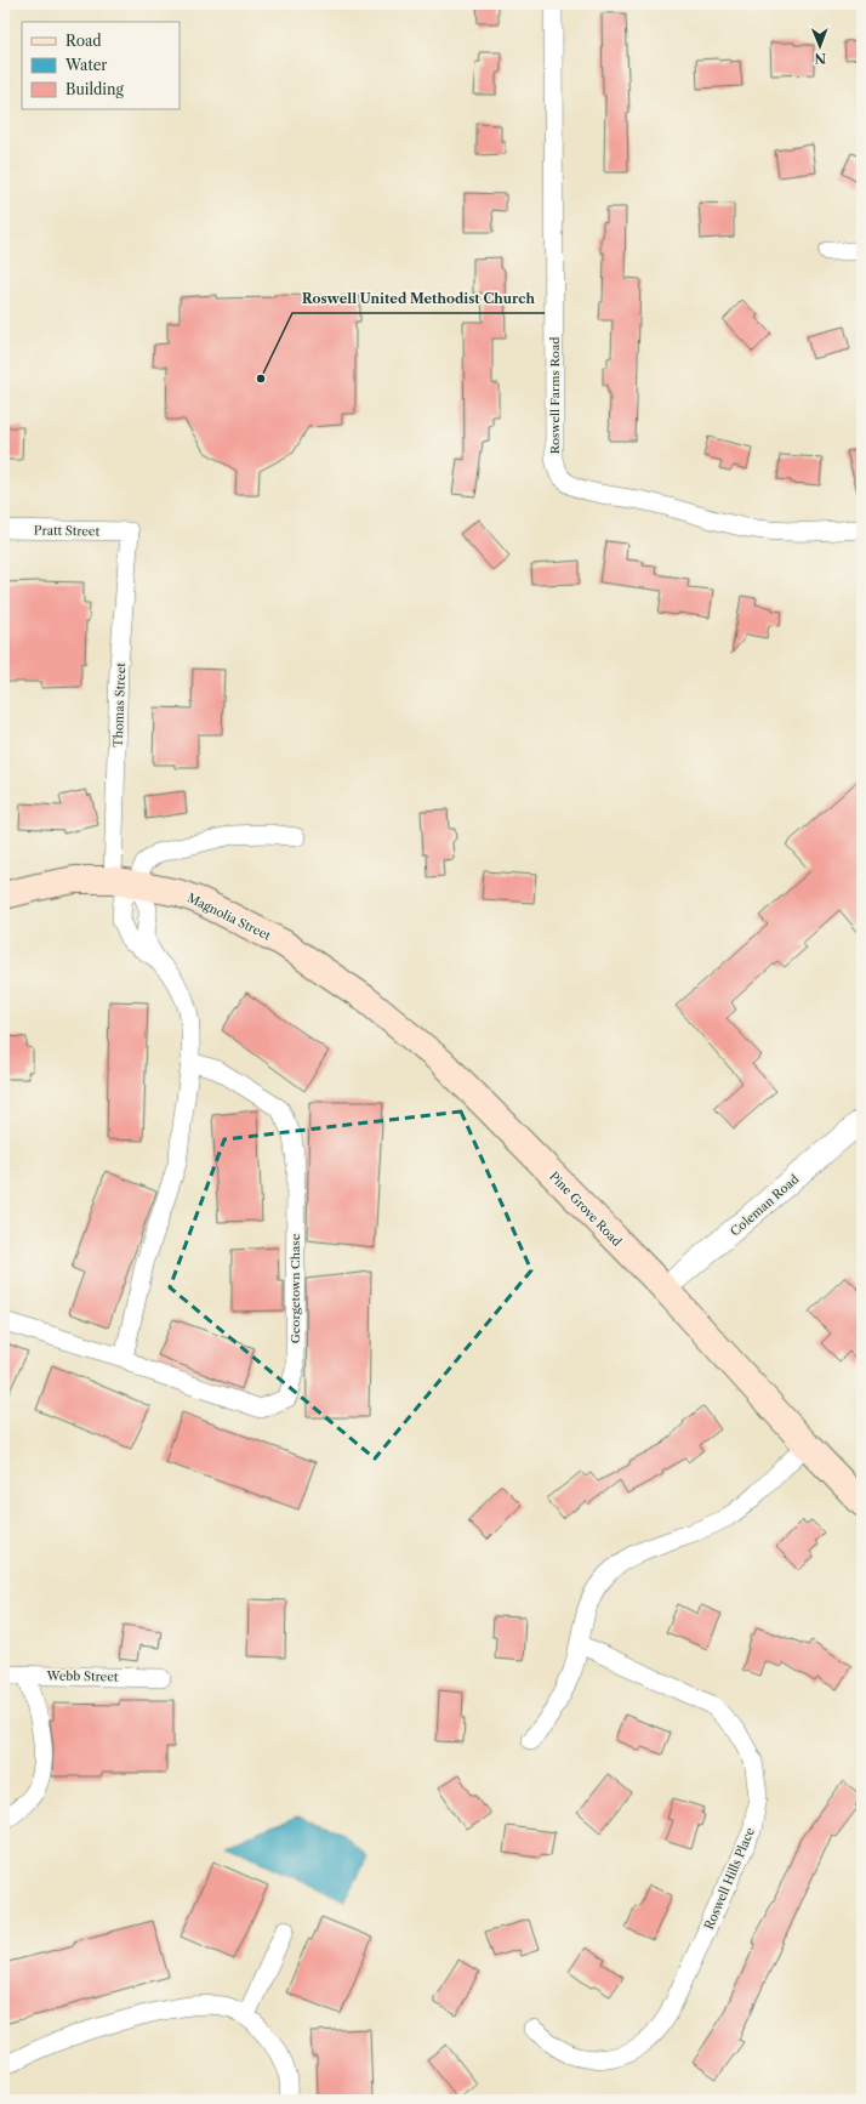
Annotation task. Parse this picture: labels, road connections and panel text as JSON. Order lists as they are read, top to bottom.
{
  "streets": {
    "main road": ["Magnolia Street", "Pine Grove Road"],
    "street": [
      "Roswell Farms Road",
      "Pratt Street",
      "Thomas Street",
      "Coleman Road",
      "Georgetown Chase",
      "Webb Street",
      "Roswell Hills Place"
    ]
  },
  "crossings": [
    ["Pratt Street", "Thomas Street"],
    ["Thomas Street", "Magnolia Street"],
    ["Magnolia Street", "Pine Grove Road"],
    ["Coleman Road", "Pine Grove Road"]
  ],
  "places": ["Roswell United Methodist Church"],
  "legend": ["Road", "Water", "Building"],
  "north": "bottom"
}
